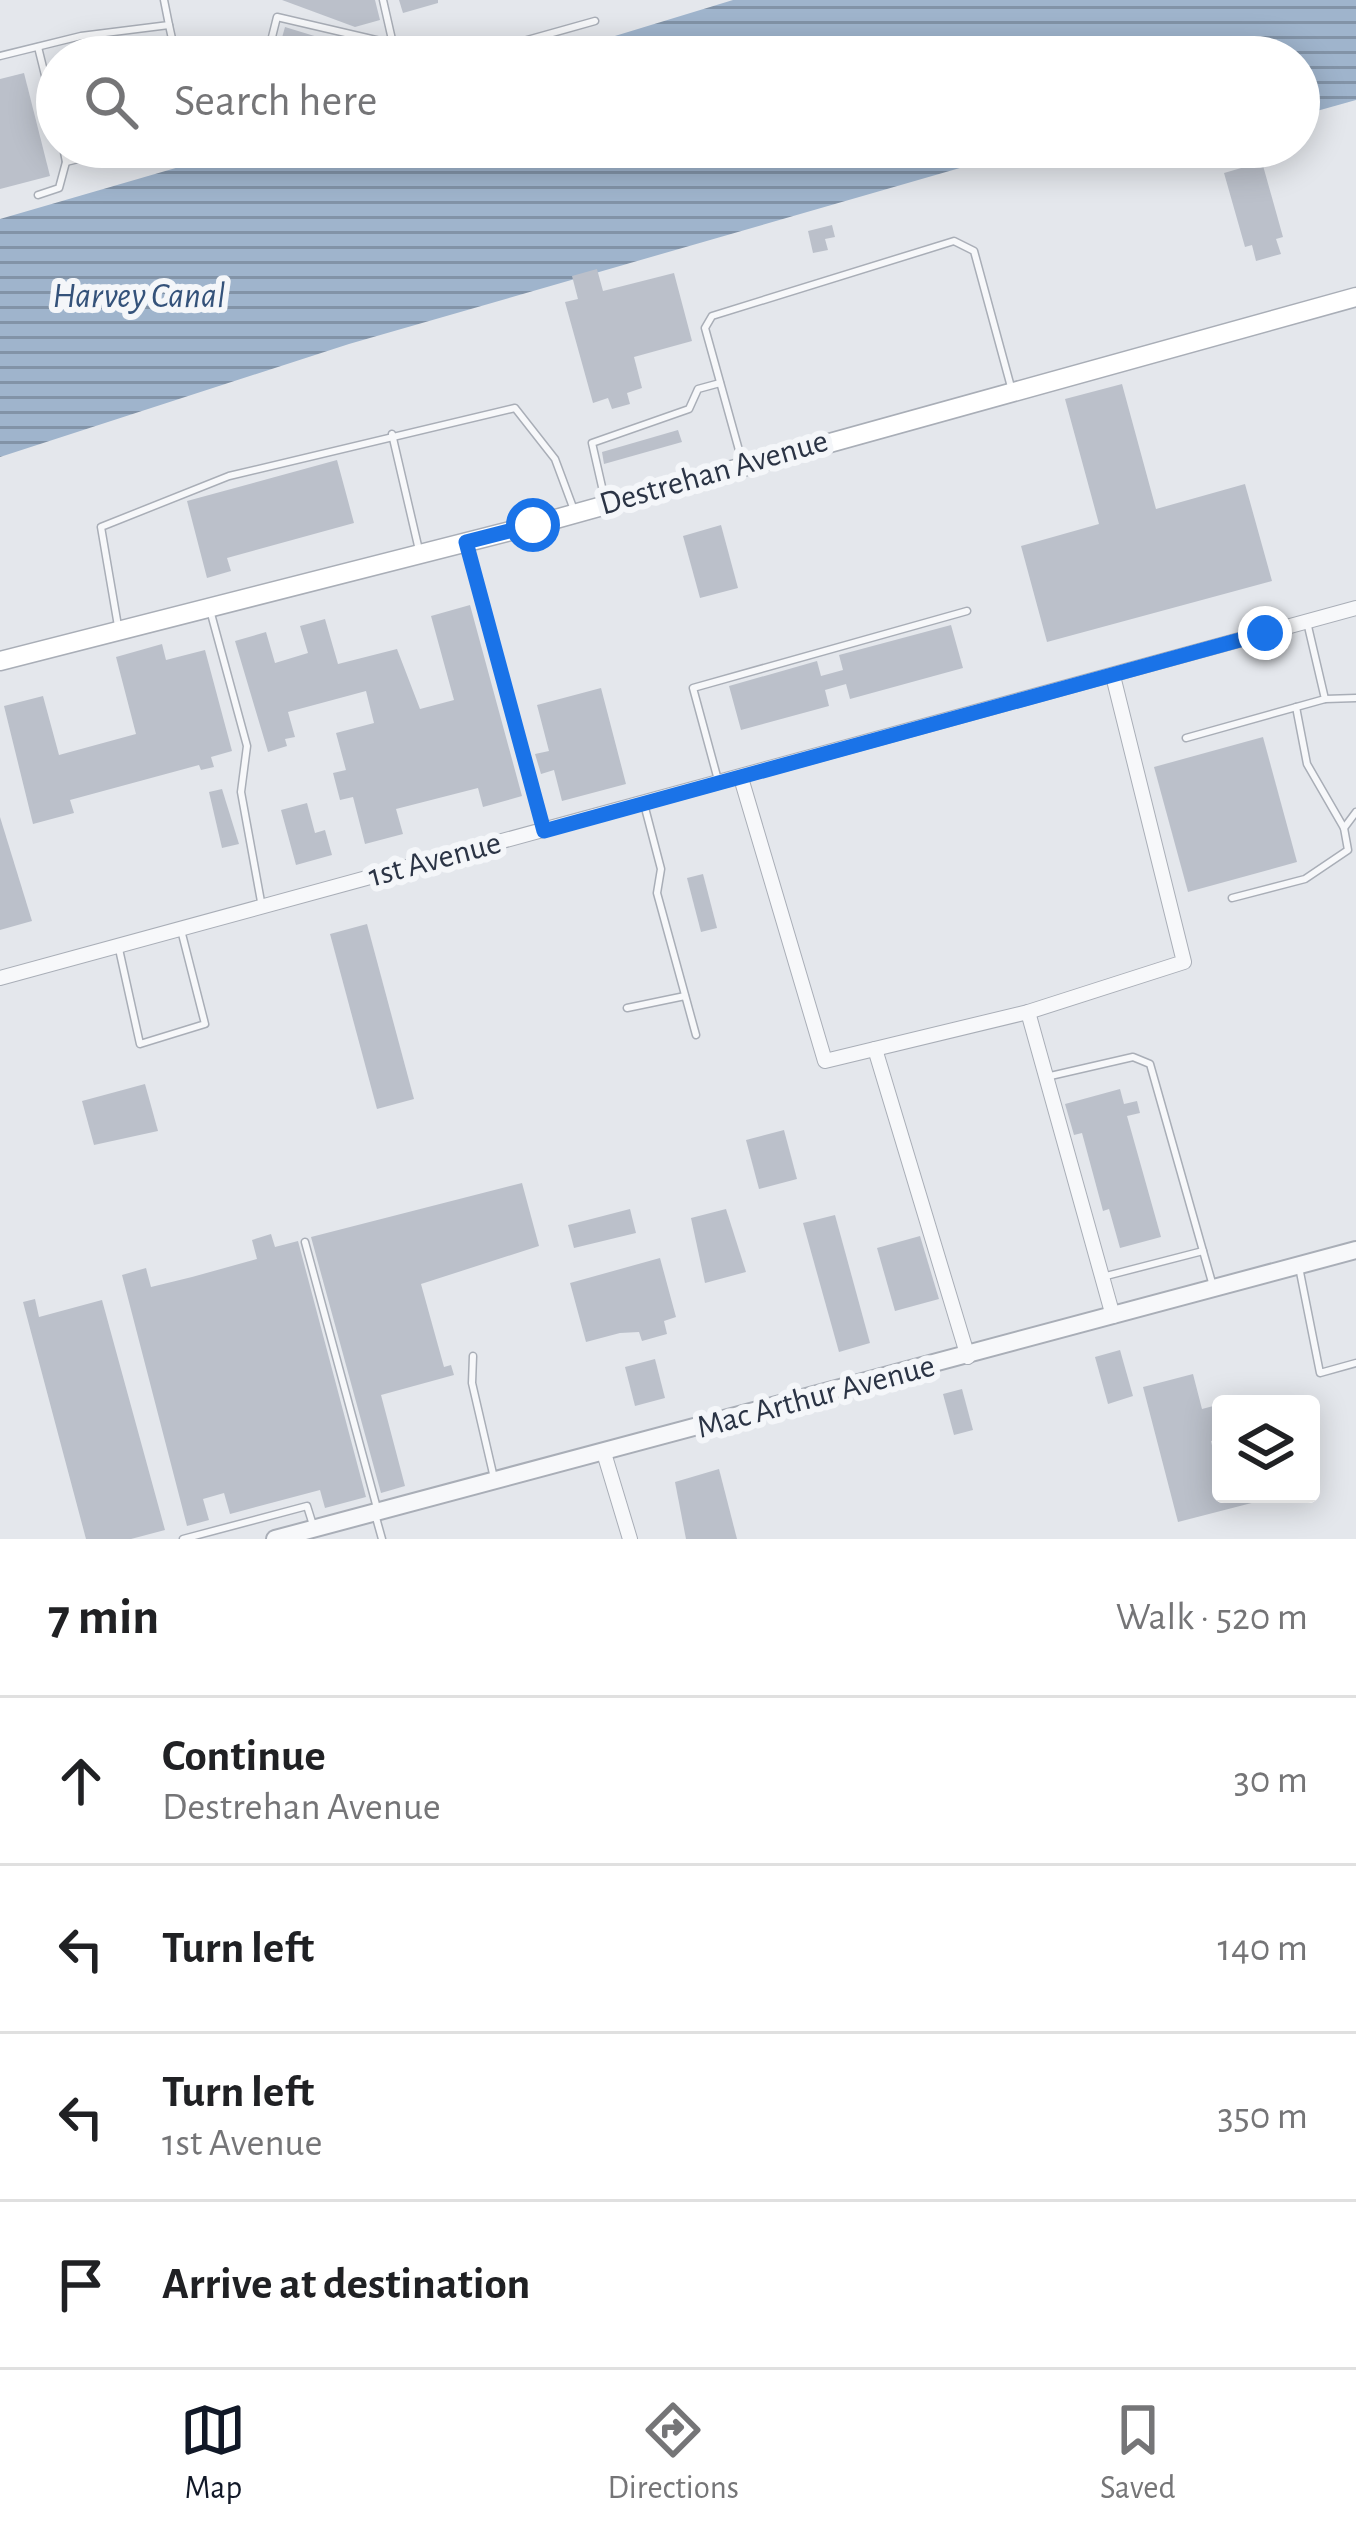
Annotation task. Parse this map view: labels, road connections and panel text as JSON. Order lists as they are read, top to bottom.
{
  "streets": {
    "main road": ["Destrehan Avenue"],
    "street": ["1st Avenue", "Mac Arthur Avenue"]
  },
  "water": ["Harvey Canal"],
  "page": {
    "search": "Search here",
    "heading": ["7 min", "Walk · 520 m"],
    "list": [
      ["Continue", "Destrehan Avenue", "30 m"],
      ["Turn left", "140 m"],
      ["Turn left", "1st Avenue", "350 m"],
      "Arrive at destination"
    ],
    "nav": ["Map", "Directions", "Saved"]
  }
}
